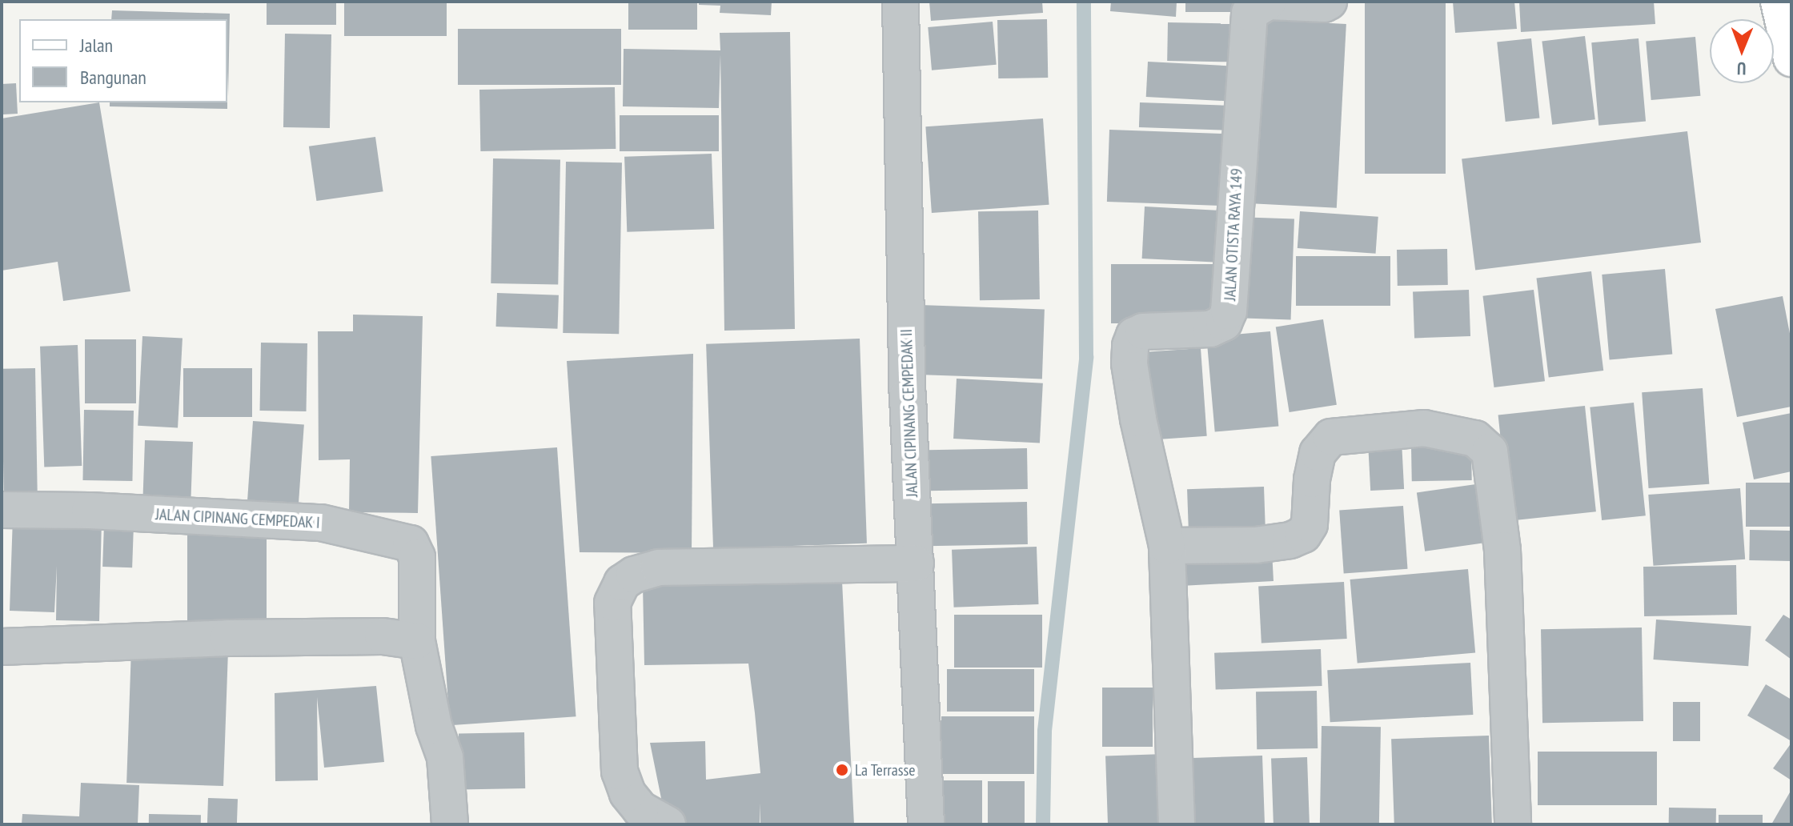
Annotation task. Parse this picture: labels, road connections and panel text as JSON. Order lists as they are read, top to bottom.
{
  "streets": {
    "street": ["JALAN OTISTA RAYA 149", "JALAN CIPINANG CEMPEDAK II", "JALAN CIPINANG CEMPEDAK I"]
  },
  "places": ["La Terrasse"],
  "legend": ["Jalan", "Bangunan"],
  "north": "bottom"
}
